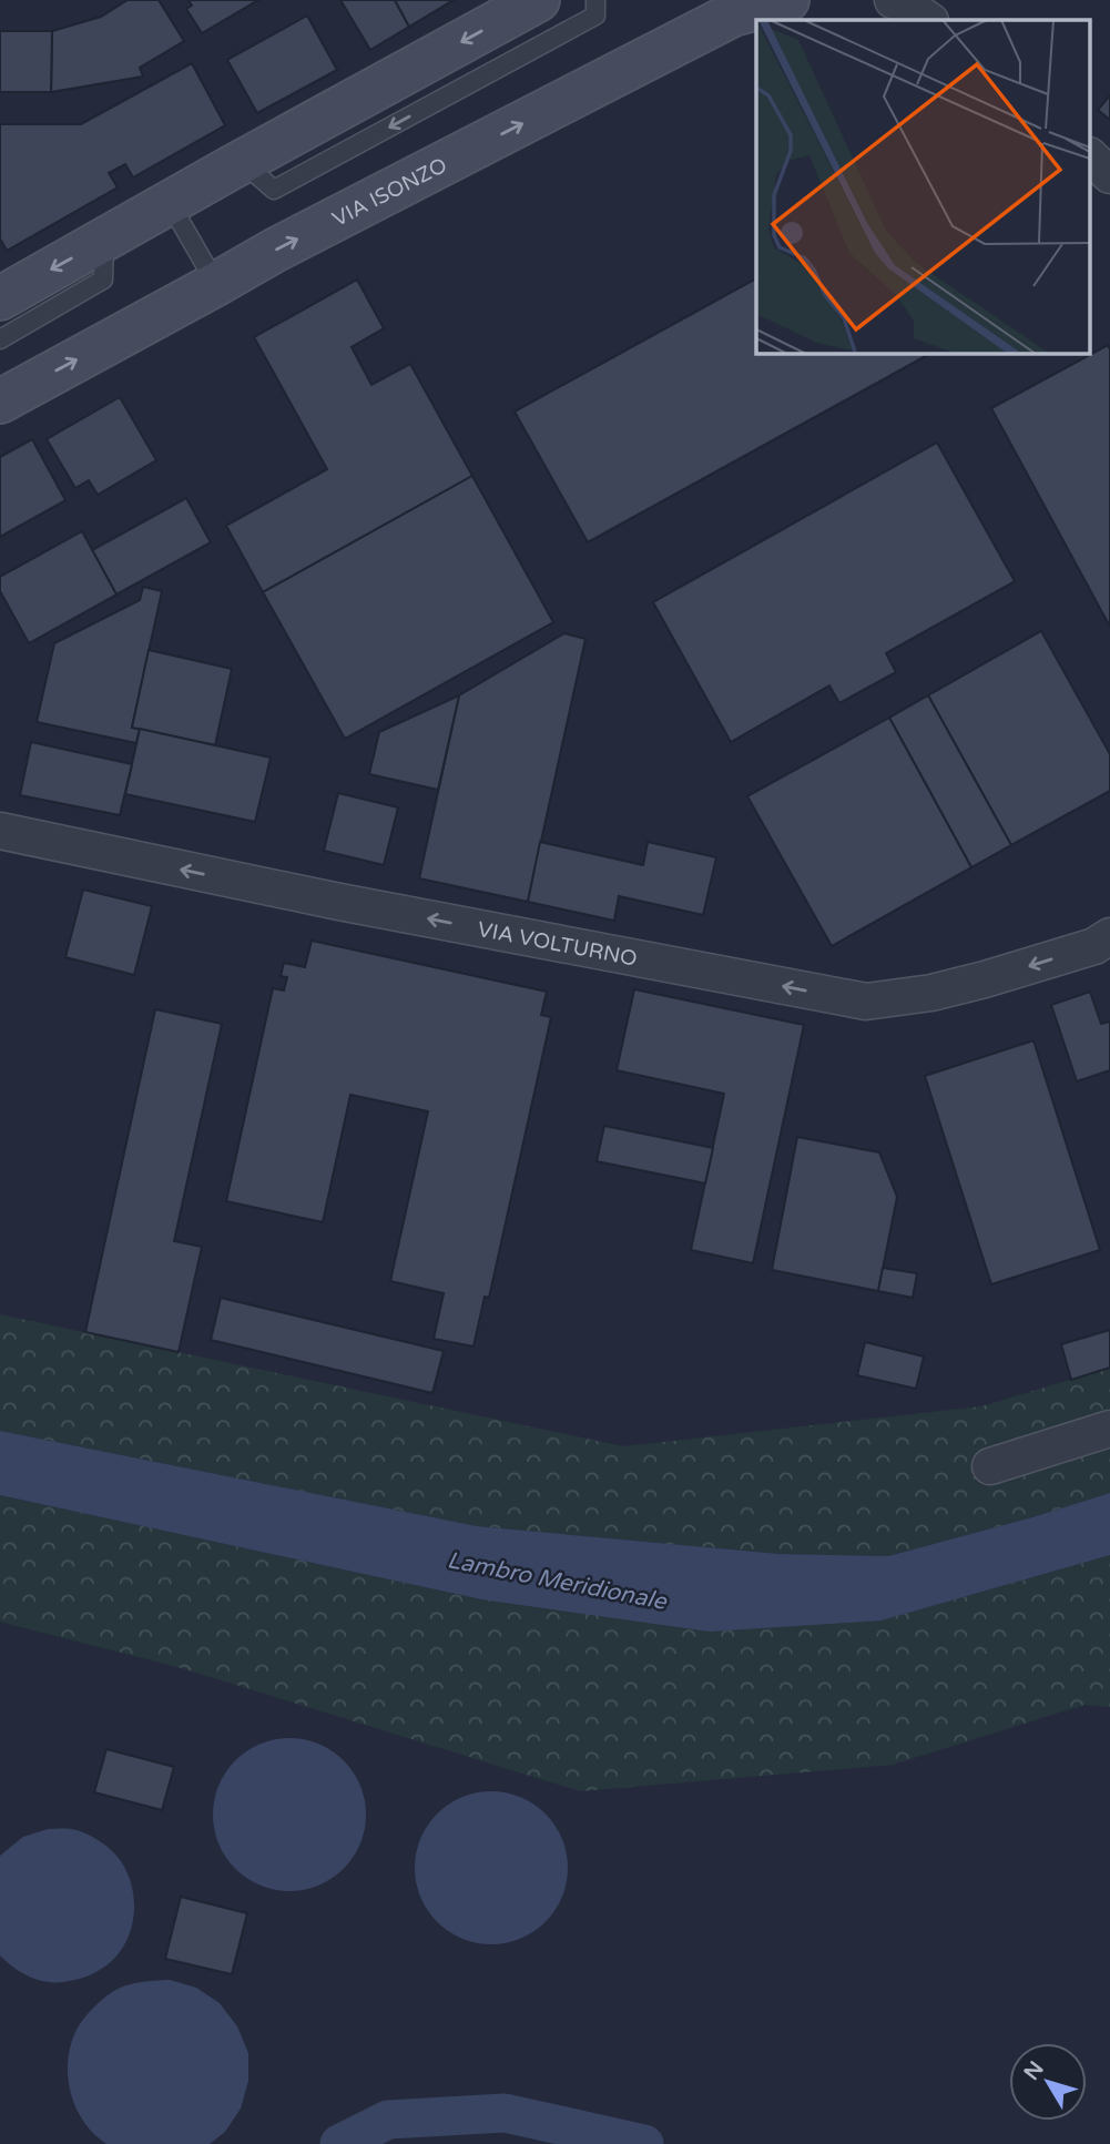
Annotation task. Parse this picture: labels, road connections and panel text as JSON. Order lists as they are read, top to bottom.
{
  "streets": {
    "main road": ["VIA ISONZO"],
    "street": ["VIA VOLTURNO"]
  },
  "one_way": ["VIA VOLTURNO"],
  "water": ["Lambro Meridionale"],
  "north": "top left"
}
